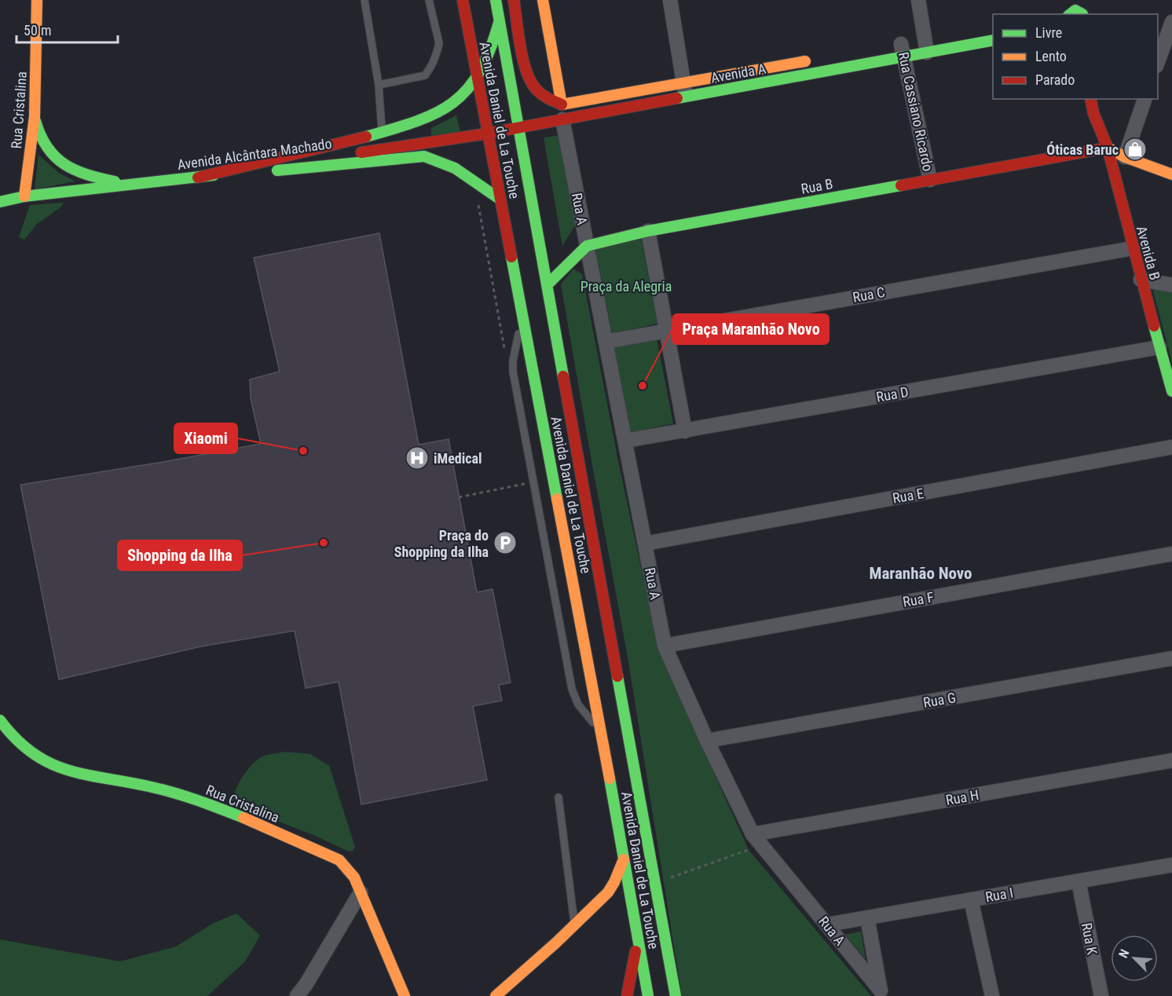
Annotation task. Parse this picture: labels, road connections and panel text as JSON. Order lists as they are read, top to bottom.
{
  "streets": {
    "main road": [
      "Avenida A",
      "Rua Cristalina",
      "Avenida Daniel de La Touche",
      "Avenida Alcântara Machado",
      "Rua B",
      "Avenida B"
    ],
    "street": [
      "Rua Cassiano Ricardo",
      "Rua A",
      "Rua C",
      "Rua D",
      "Rua E",
      "Rua F",
      "Rua G",
      "Rua H",
      "Rua I",
      "Rua K"
    ]
  },
  "crossings": [
    ["Avenida A", "Rua Cassiano Ricardo"],
    ["Avenida A", "Avenida Daniel de La Touche"],
    ["Avenida A", "Avenida Alcântara Machado"],
    ["Avenida A", "Rua A"],
    ["Rua Cristalina", "Avenida Alcântara Machado"],
    ["Rua Cassiano Ricardo", "Rua B"],
    ["Avenida Daniel de La Touche", "Avenida Alcântara Machado"],
    ["Rua B", "Rua A"],
    ["Rua B", "Avenida B"],
    ["Rua A", "Rua C"],
    ["Rua A", "Rua D"],
    ["Rua A", "Rua E"],
    ["Rua A", "Rua F"],
    ["Rua A", "Rua G"],
    ["Rua A", "Rua H"],
    ["Rua A", "Rua I"],
    ["Avenida B", "Rua C"],
    ["Avenida B", "Rua D"],
    ["Rua I", "Rua K"]
  ],
  "districts": ["Maranhão Novo"],
  "parks": ["Praça da Alegria"],
  "places": {
    "shop": ["Óticas Baruc"],
    "other": ["Praça Maranhão Novo", "Xiaomi", "Shopping da Ilha"],
    "hospital": ["iMedical"],
    "parking": ["Praça do Shopping da Ilha"]
  },
  "legend": ["Livre", "Lento", "Parado"],
  "scale_bar": "50 m",
  "north": "top left"
}
